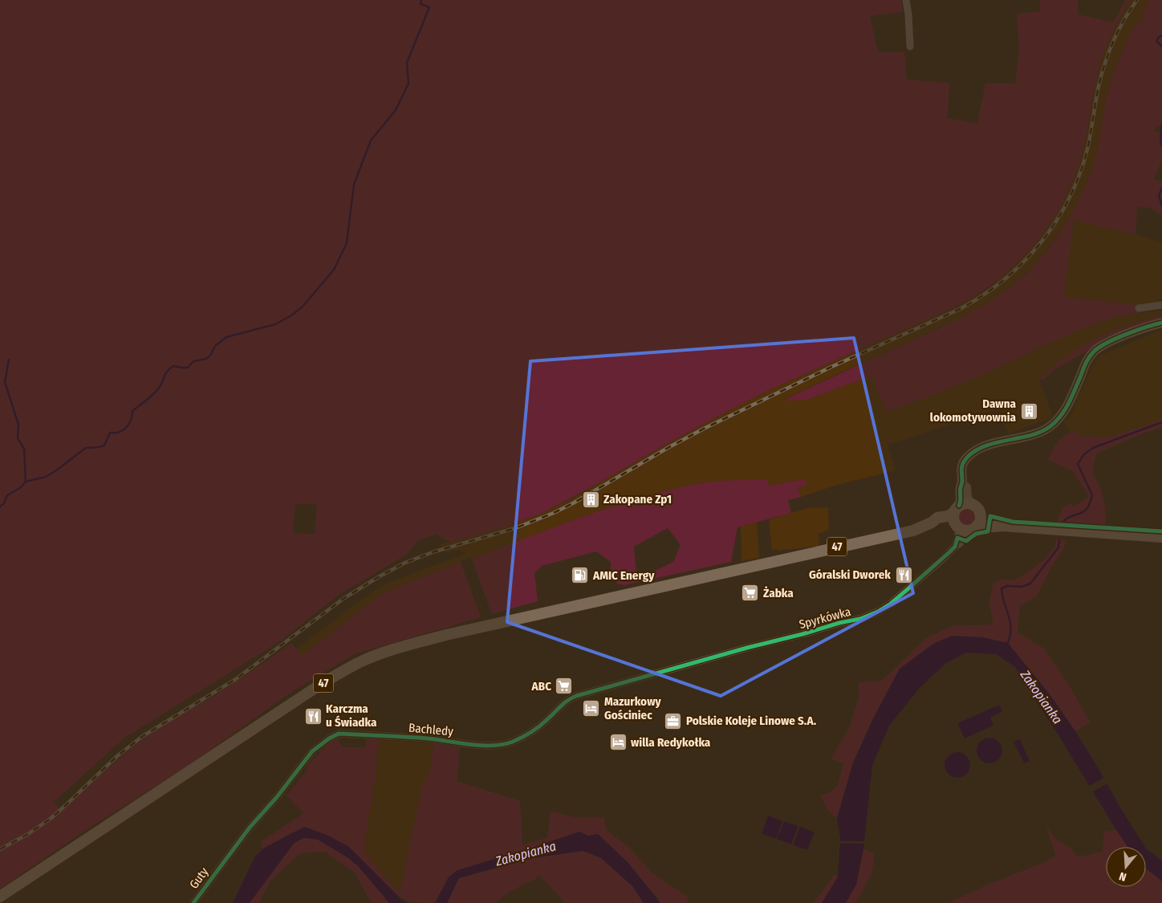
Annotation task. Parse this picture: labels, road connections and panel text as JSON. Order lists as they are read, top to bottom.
{
  "streets": {
    "main road": ["47"],
    "street": ["Spyrkówka", "Bachledy", "Guty"]
  },
  "crossings": [
    ["47", "Spyrkówka"],
    ["Spyrkówka", "Bachledy"],
    ["Bachledy", "Guty"]
  ],
  "water": ["Zakopianka"],
  "places": {
    "building": ["Dawna lokomotywownia", "Zakopane Zp1"],
    "restaurant": ["Góralski Dworek", "Karczma u Świadka"],
    "fuel station": ["AMIC Energy"],
    "supermarket": ["Żabka", "ABC"],
    "hotel": ["Mazurkowy Gościniec", "willa Redykołka"],
    "office": ["Polskie Koleje Linowe S.A."]
  },
  "north": "bottom"
}
